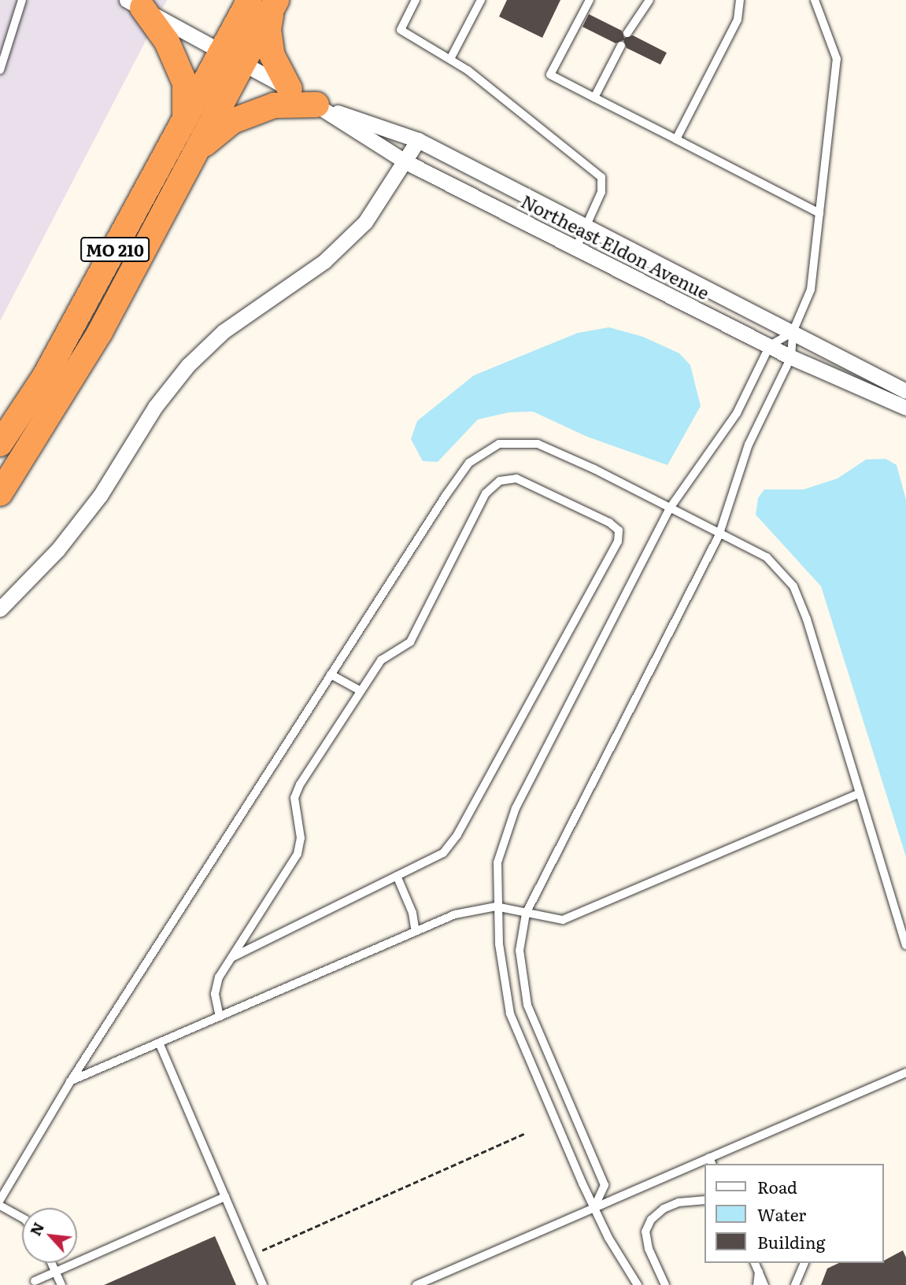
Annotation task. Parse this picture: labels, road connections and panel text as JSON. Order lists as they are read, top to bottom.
{
  "streets": {
    "highway": ["MO 210"],
    "street": ["Northeast Eldon Avenue"]
  },
  "crossings": [
    ["Northeast Eldon Avenue", "MO 210"]
  ],
  "legend": ["Road", "Water", "Building"],
  "north": "top left"
}
